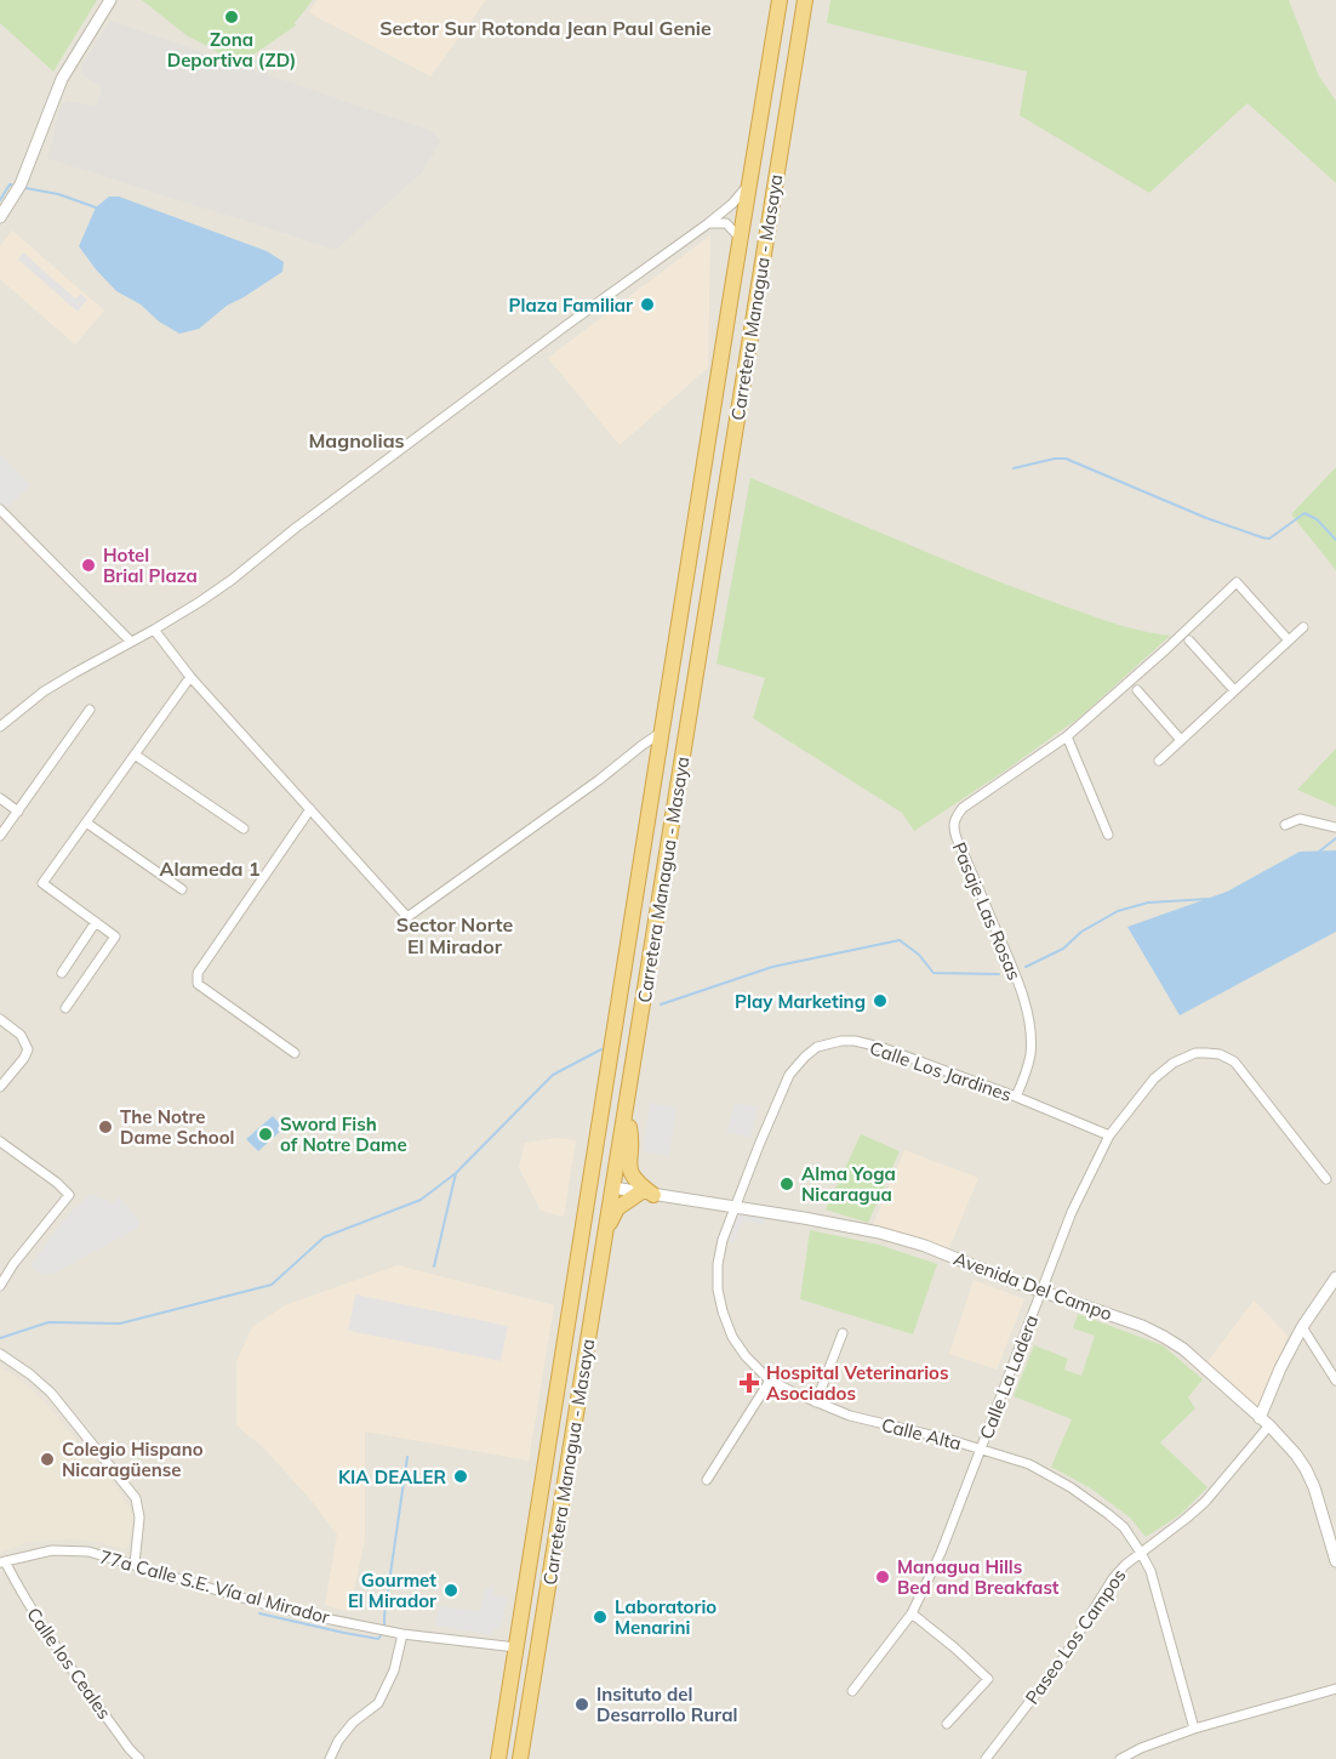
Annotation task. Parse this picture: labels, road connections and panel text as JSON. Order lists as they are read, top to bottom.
{
  "streets": {
    "highway": ["Carretera Managua - Masaya"],
    "street": [
      "Pasaje Las Rosas",
      "Calle Los Jardines",
      "Avenida Del Campo",
      "Calle La Ladera",
      "Calle Alta",
      "77a Calle S.E. Vía al Mirador",
      "Paseo Los Campos",
      "Calle los Ceales"
    ]
  },
  "crossings": [
    ["Carretera Managua - Masaya", "Avenida Del Campo"],
    ["Carretera Managua - Masaya", "77a Calle S.E. Vía al Mirador"],
    ["Pasaje Las Rosas", "Calle Los Jardines"],
    ["Calle Los Jardines", "Avenida Del Campo"],
    ["Calle Los Jardines", "Calle La Ladera"],
    ["Calle Los Jardines", "Calle Alta"],
    ["Avenida Del Campo", "Calle La Ladera"],
    ["Avenida Del Campo", "Calle Alta"],
    ["Avenida Del Campo", "Paseo Los Campos"],
    ["Calle La Ladera", "Calle Alta"],
    ["Calle Alta", "Paseo Los Campos"],
    ["77a Calle S.E. Vía al Mirador", "Calle los Ceales"]
  ],
  "districts": [
    "Sector Sur Rotonda Jean Paul Genie",
    "Magnolias",
    "Alameda 1",
    "Sector Norte El Mirador"
  ],
  "places": {
    "other": [
      "Zona Deportiva (ZD)",
      "Plaza Familiar",
      "Hotel Brial Plaza",
      "Play Marketing",
      "The Notre Dame School",
      "Sword Fish of Notre Dame",
      "Alma Yoga Nicaragua",
      "Colegio Hispano Nicaragüense",
      "KIA DEALER",
      "Managua Hills Bed and Breakfast",
      "Gourmet El Mirador",
      "Laboratorio Menarini",
      "Insituto del Desarrollo Rural"
    ],
    "health": ["Hospital Veterinarios Asociados"]
  }
}
